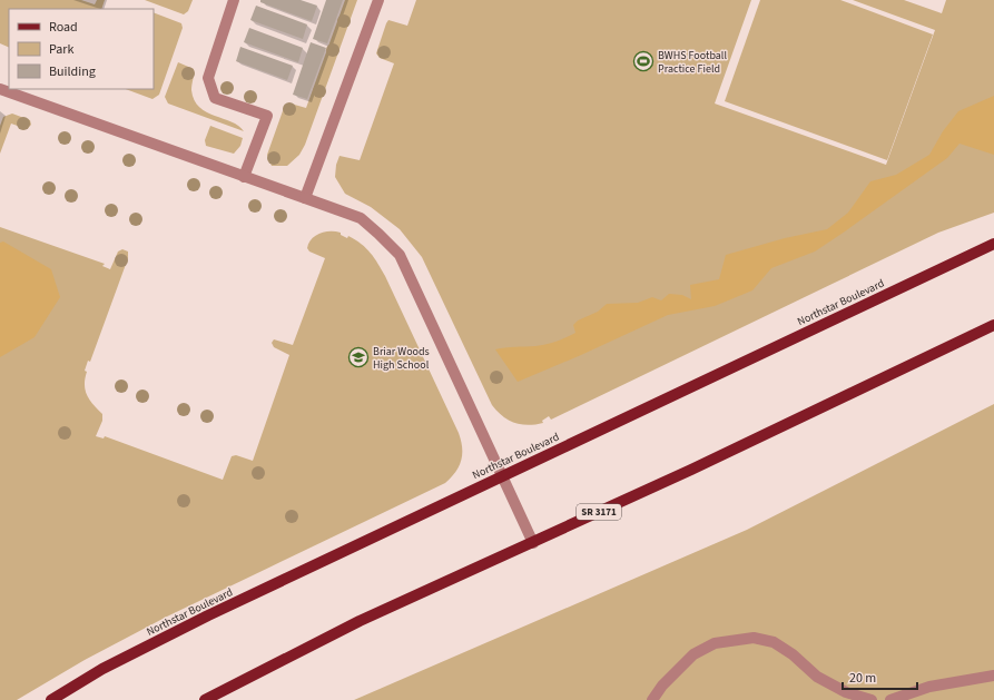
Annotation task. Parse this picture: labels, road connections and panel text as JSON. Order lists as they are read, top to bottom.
{
  "streets": {
    "main road": ["Northstar Boulevard", "SR 3171"]
  },
  "places": {
    "sports": ["BWHS Football Practice Field"],
    "school or university": ["Briar Woods High School"]
  },
  "legend": ["Road", "Park", "Building"],
  "scale_bar": "20 m"
}
